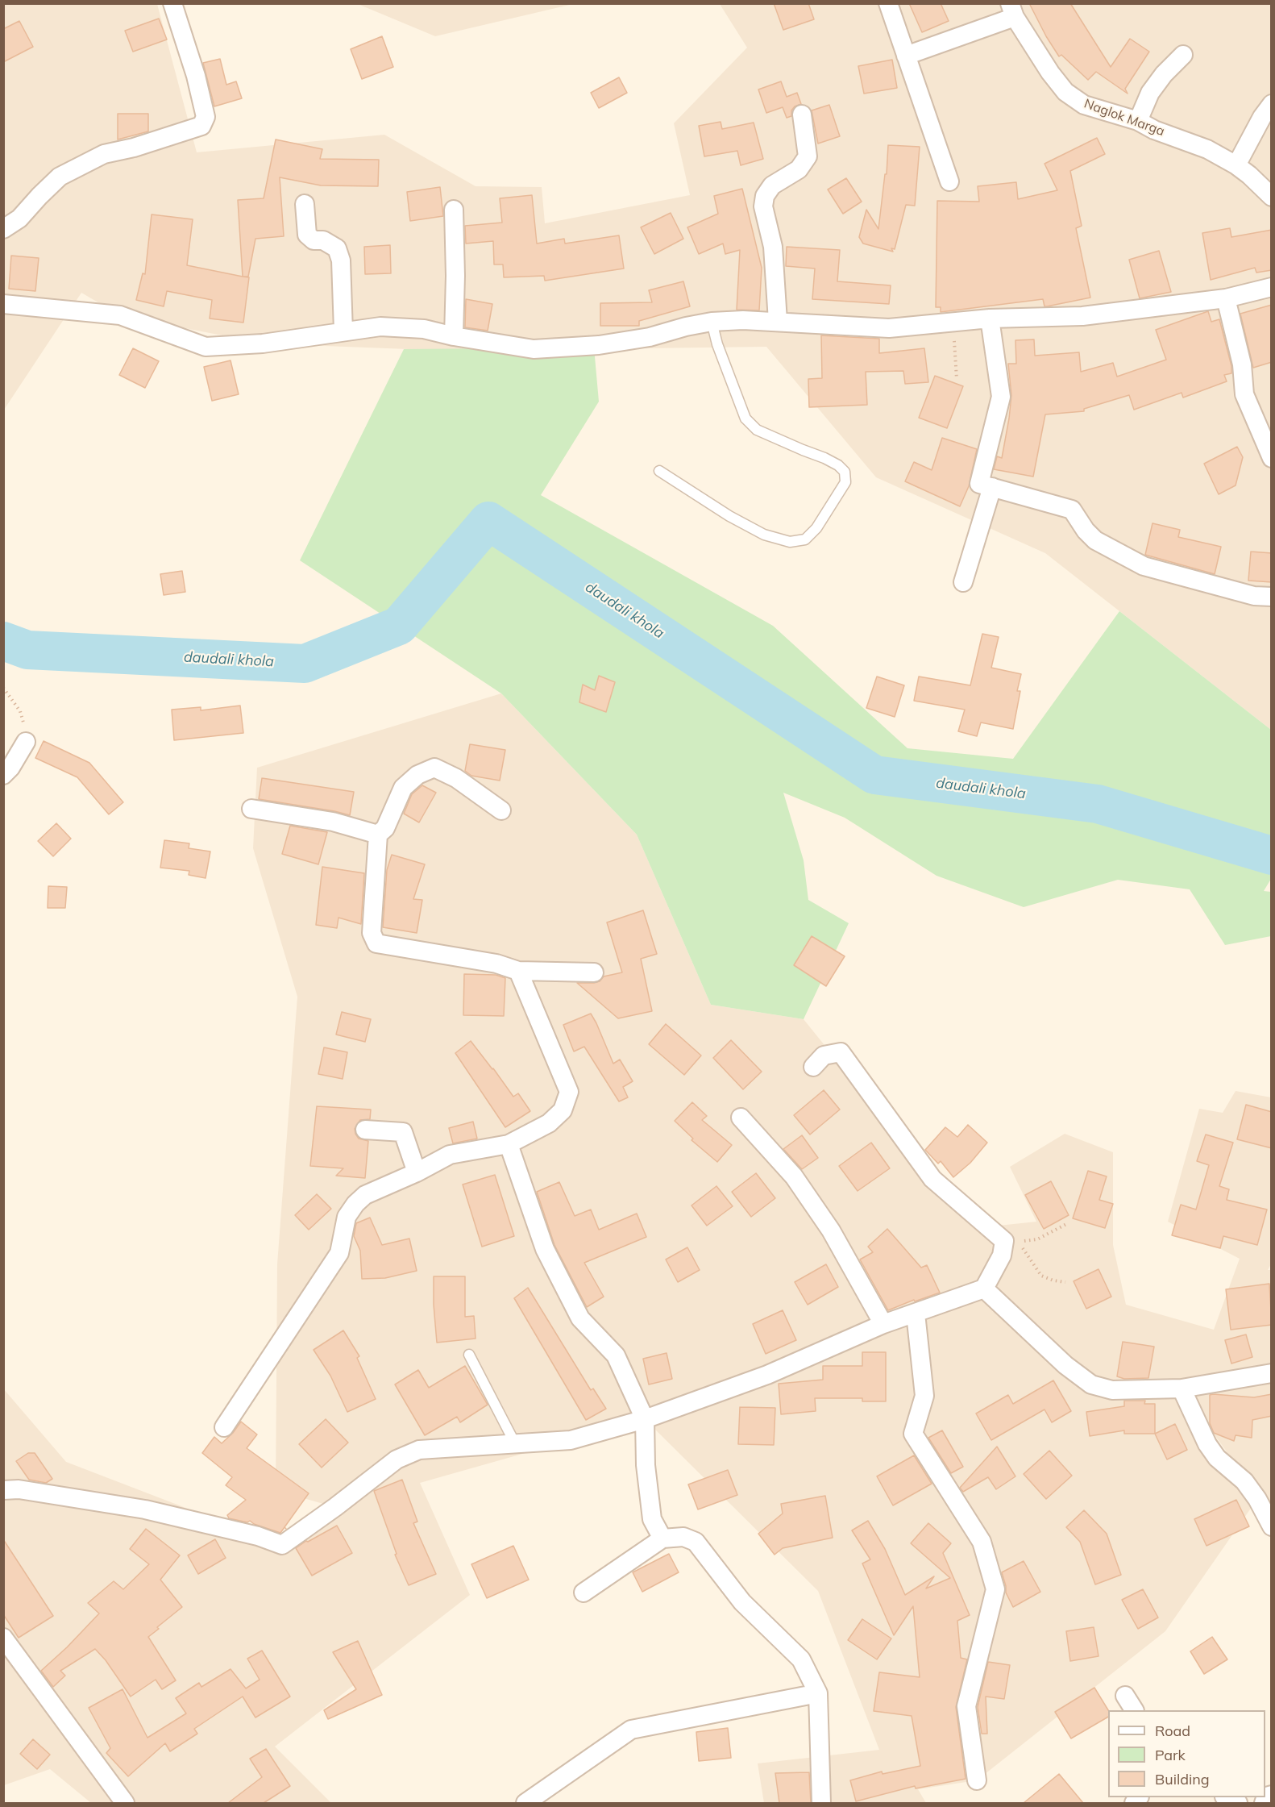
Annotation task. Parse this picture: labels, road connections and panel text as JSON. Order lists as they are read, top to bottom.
{
  "streets": {
    "street": ["Naglok Marga"]
  },
  "water": ["daudali khola"],
  "legend": ["Road", "Park", "Building"]
}
